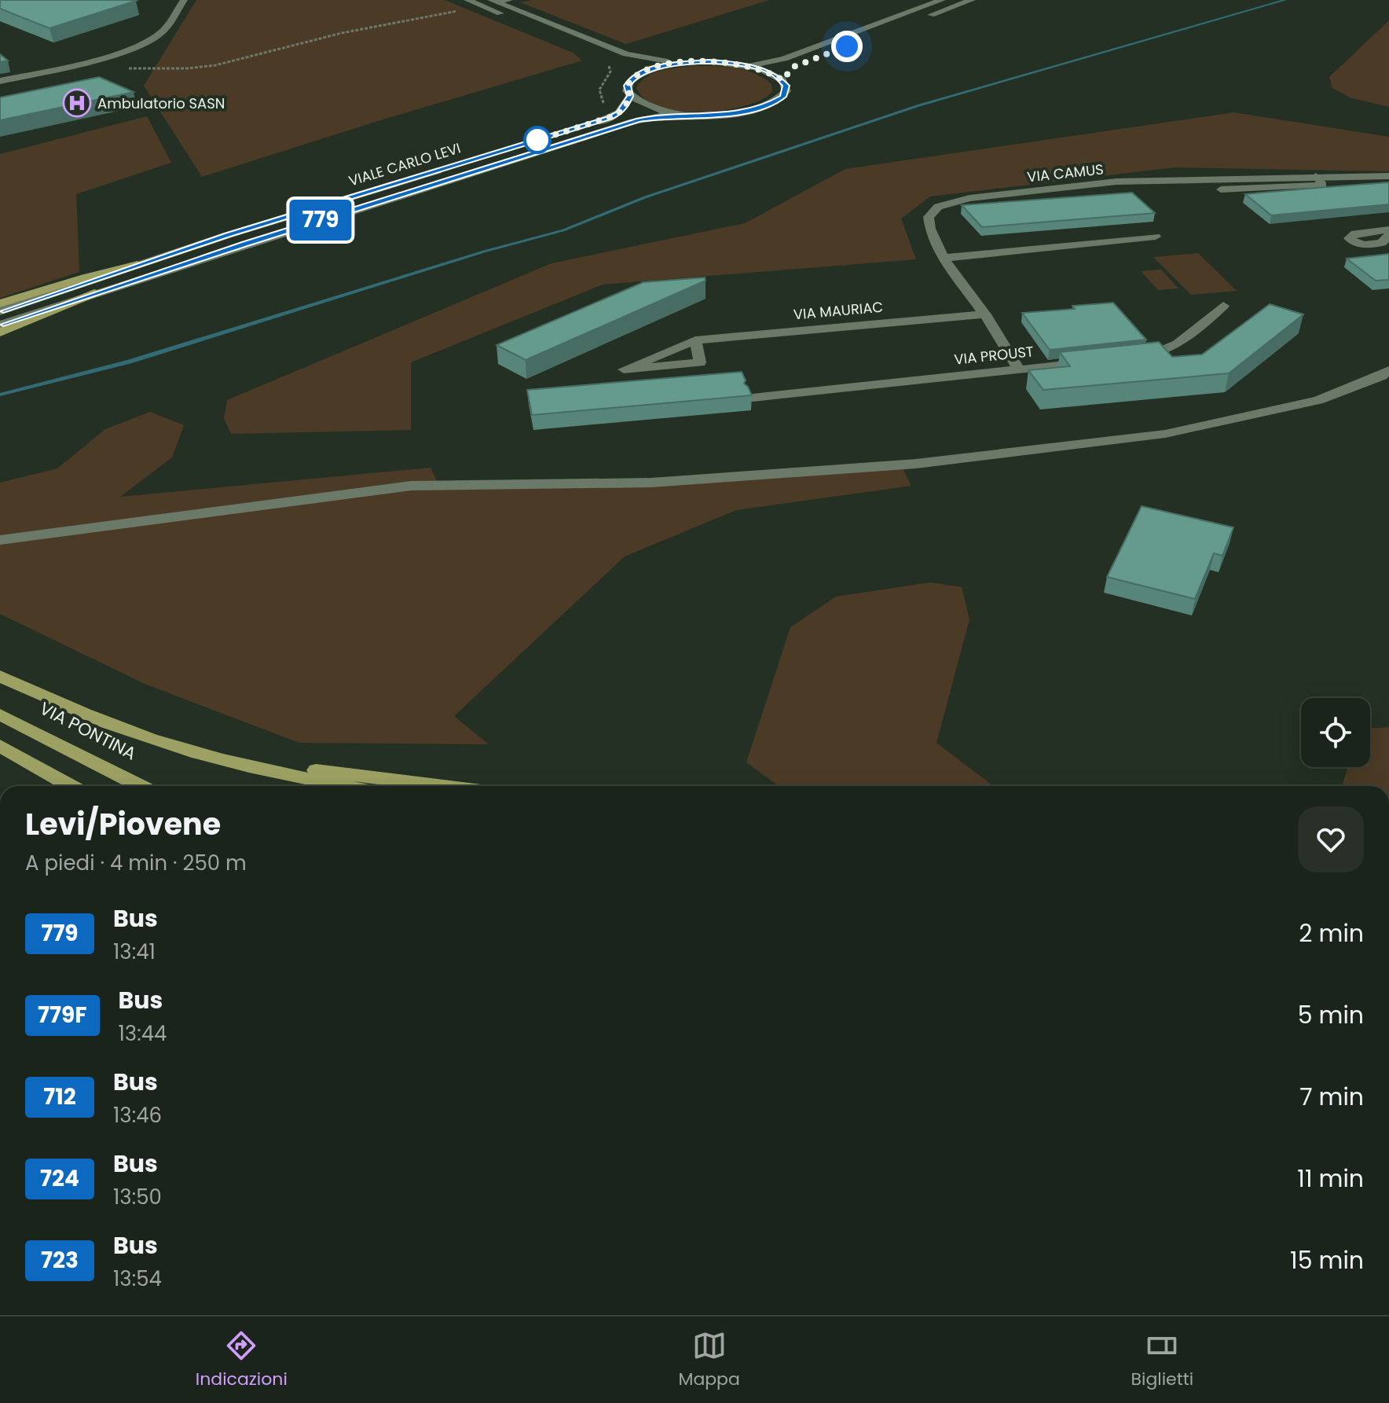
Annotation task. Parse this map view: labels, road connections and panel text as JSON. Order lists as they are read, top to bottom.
{
  "streets": {
    "highway": ["VIA PONTINA"],
    "street": [
      "VIALE CARLO LEVI",
      "VIA CAMUS",
      "VIA MAURIAC",
      "VIA PROUST"
    ]
  },
  "crossings": [
    ["VIA CAMUS", "VIA MAURIAC"],
    ["VIA CAMUS", "VIA PROUST"]
  ],
  "places": {
    "hospital": ["Ambulatorio SASN"]
  },
  "lines": ["bus line 779"],
  "page": {
    "on_map": "779",
    "heading": ["Levi/Piovene", "A piedi · 4 min · 250 m"],
    "list": [
      {
        "mark": "779",
        "name": "Bus",
        "note": "13:41",
        "value": "2 min"
      },
      {
        "mark": "779F",
        "name": "Bus",
        "note": "13:44",
        "value": "5 min"
      },
      {
        "mark": "712",
        "name": "Bus",
        "note": "13:46",
        "value": "7 min"
      },
      {
        "mark": "724",
        "name": "Bus",
        "note": "13:50",
        "value": "11 min"
      },
      {
        "mark": "723",
        "name": "Bus",
        "note": "13:54",
        "value": "15 min"
      }
    ],
    "tabs": ["Indicazioni", "Mappa", "Biglietti"]
  }
}
